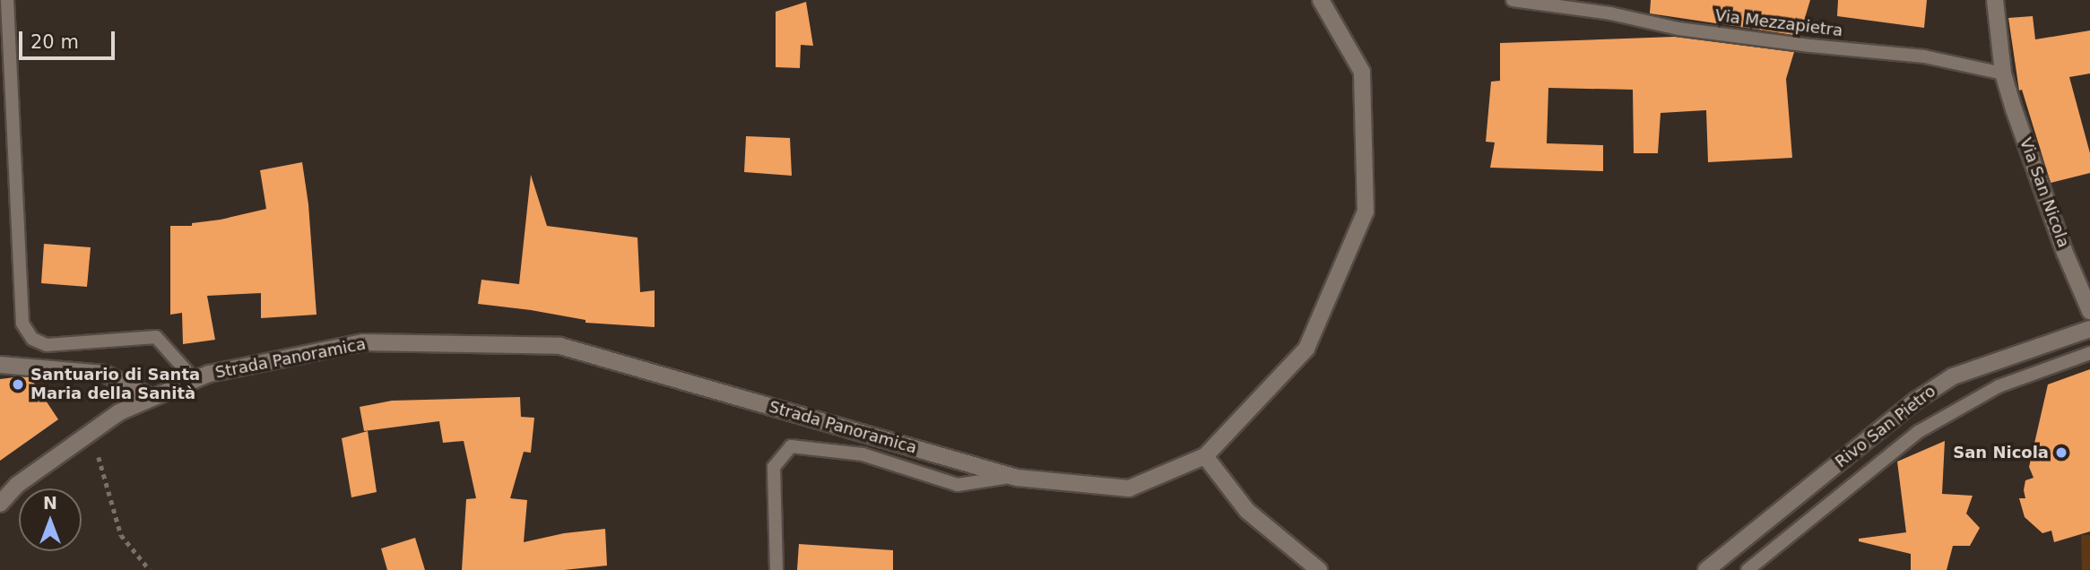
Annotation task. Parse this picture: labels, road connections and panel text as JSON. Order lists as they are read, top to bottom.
{
  "streets": {
    "main road": ["Via San Nicola", "Strada Panoramica", "Rivo San Pietro"],
    "lane": ["Via Mezzapietra"]
  },
  "crossings": [
    ["Via Mezzapietra", "Via San Nicola"]
  ],
  "places": ["Santuario di Santa Maria della Sanità", "San Nicola"],
  "scale_bar": "20 m",
  "north": "top"
}
